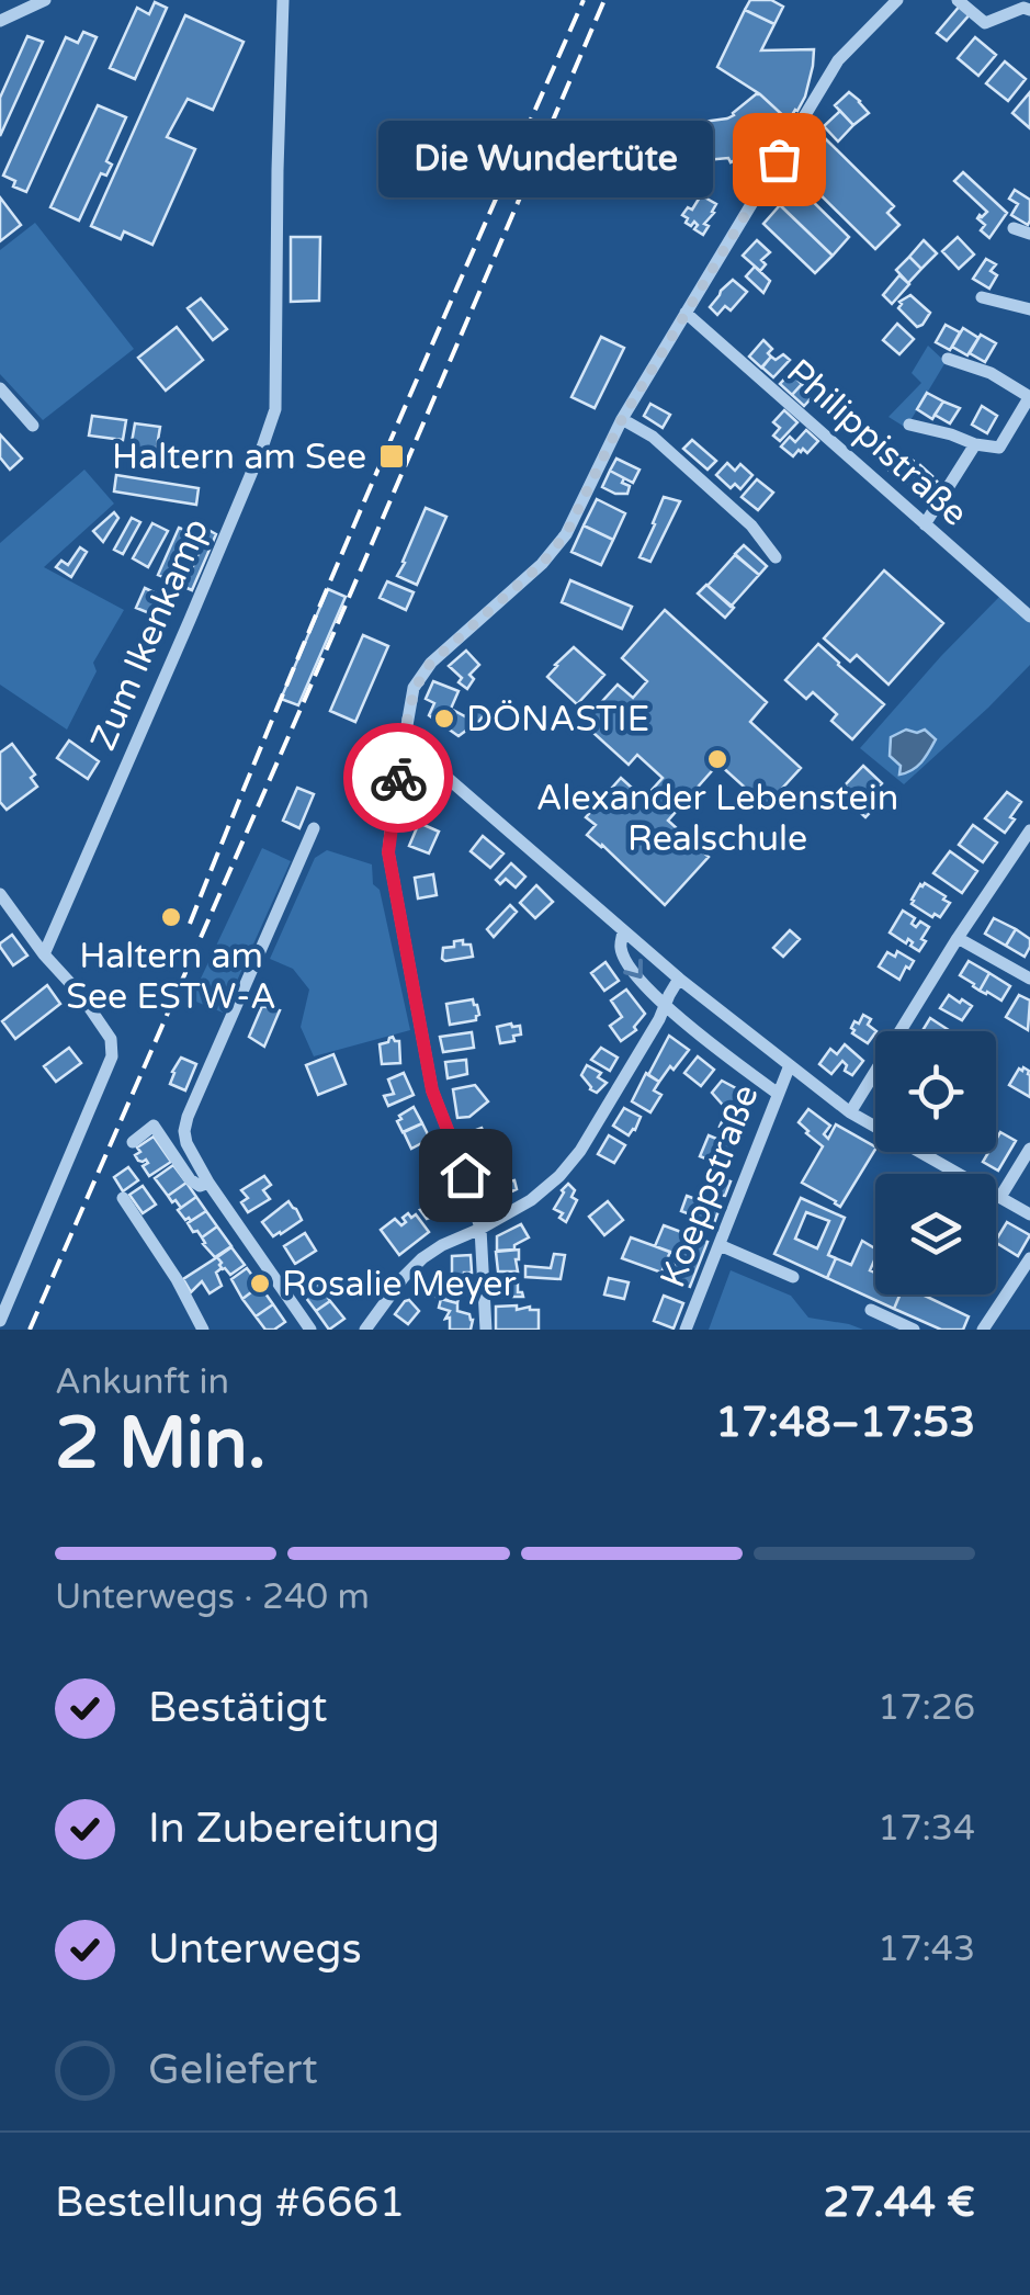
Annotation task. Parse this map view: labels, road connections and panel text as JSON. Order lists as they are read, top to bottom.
{
  "streets": {
    "street": ["Philippistraße", "Zum Ikenkamp", "Koeppstraße"]
  },
  "places": {
    "other": [
      "Die Wundertüte",
      "DÖNASTIE",
      "Alexander Lebenstein Realschule",
      "Haltern am See ESTW-A",
      "Rosalie Meyer"
    ],
    "transit": ["Haltern am See"]
  },
  "page": {
    "bubble": "Die Wundertüte",
    "heading": ["2 Min.", "Ankunft in", "17:48–17:53"],
    "panel": ["Bestellung #6661", "27.44 €"],
    "bar": "Unterwegs · 240 m",
    "list": [
      ["Bestätigt", "17:26"],
      ["In Zubereitung", "17:34"],
      ["Unterwegs", "17:43"],
      "Geliefert"
    ]
  }
}
